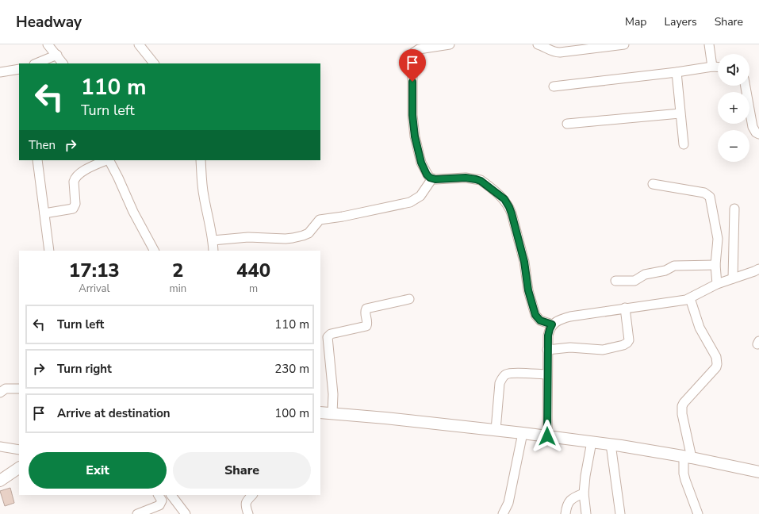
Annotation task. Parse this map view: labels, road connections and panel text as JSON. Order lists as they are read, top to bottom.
{
  "page": {
    "header": "Headway",
    "nav": ["Map", "Layers", "Share"],
    "map_buttons": ["+", "−"],
    "turn": ["110 m", "Turn left"],
    "then": "Then",
    "eta": [
      "17:13",
      "Arrival",
      "2",
      "min",
      "440",
      "m"
    ],
    "list": [
      {
        "name": "Turn left",
        "value": "110 m"
      },
      {
        "name": "Turn right",
        "value": "230 m"
      },
      {
        "name": "Arrive at destination",
        "value": "100 m"
      }
    ],
    "buttons": ["Exit", "Share"]
  }
}
